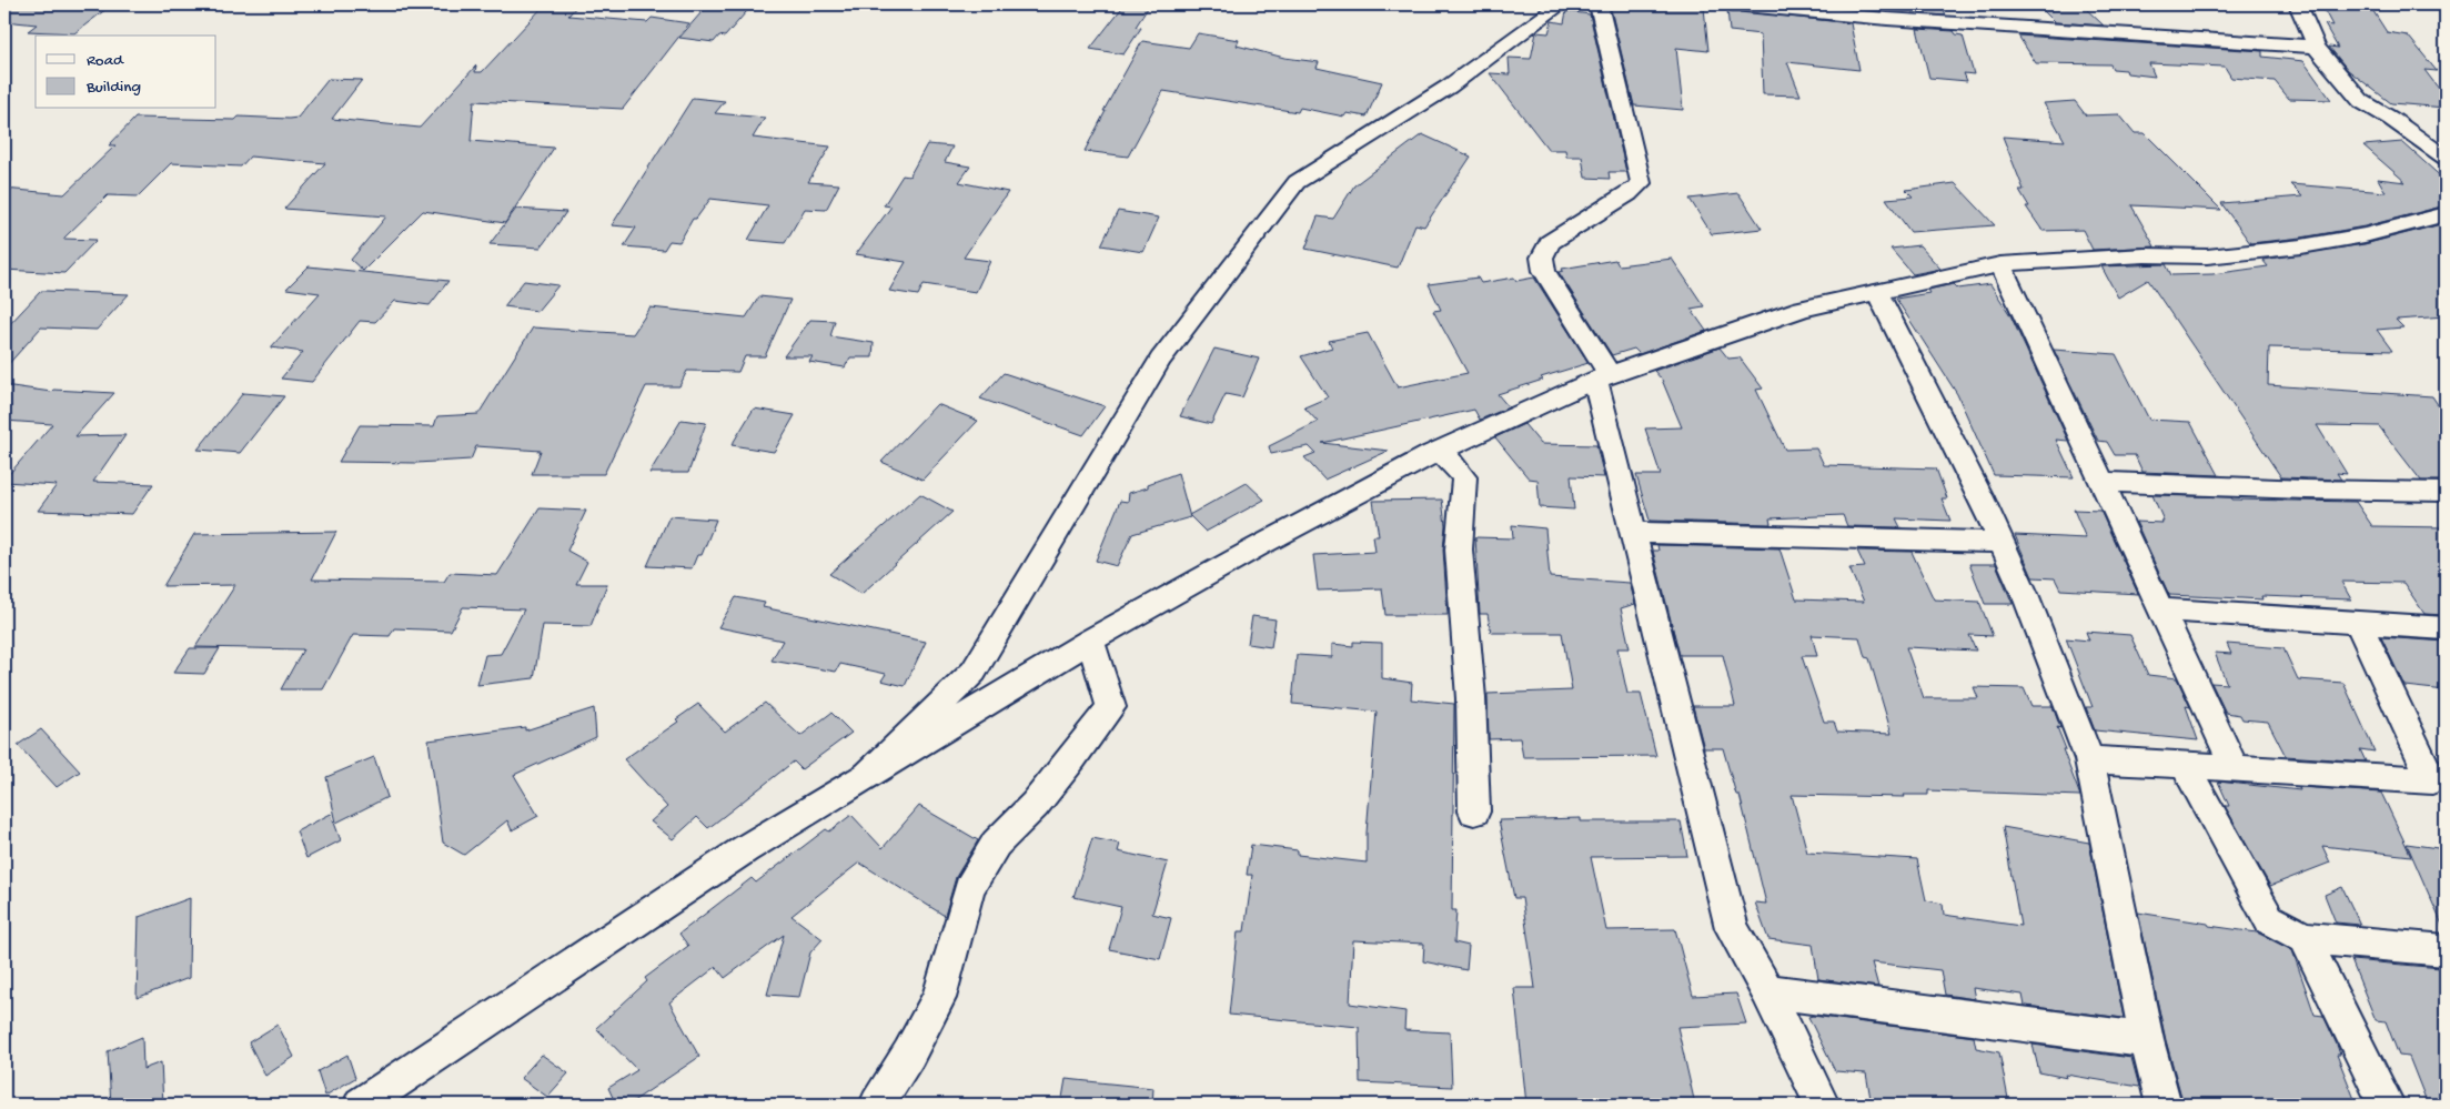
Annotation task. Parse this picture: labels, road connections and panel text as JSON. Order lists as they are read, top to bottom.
{
  "legend": ["Road", "Building"]
}
